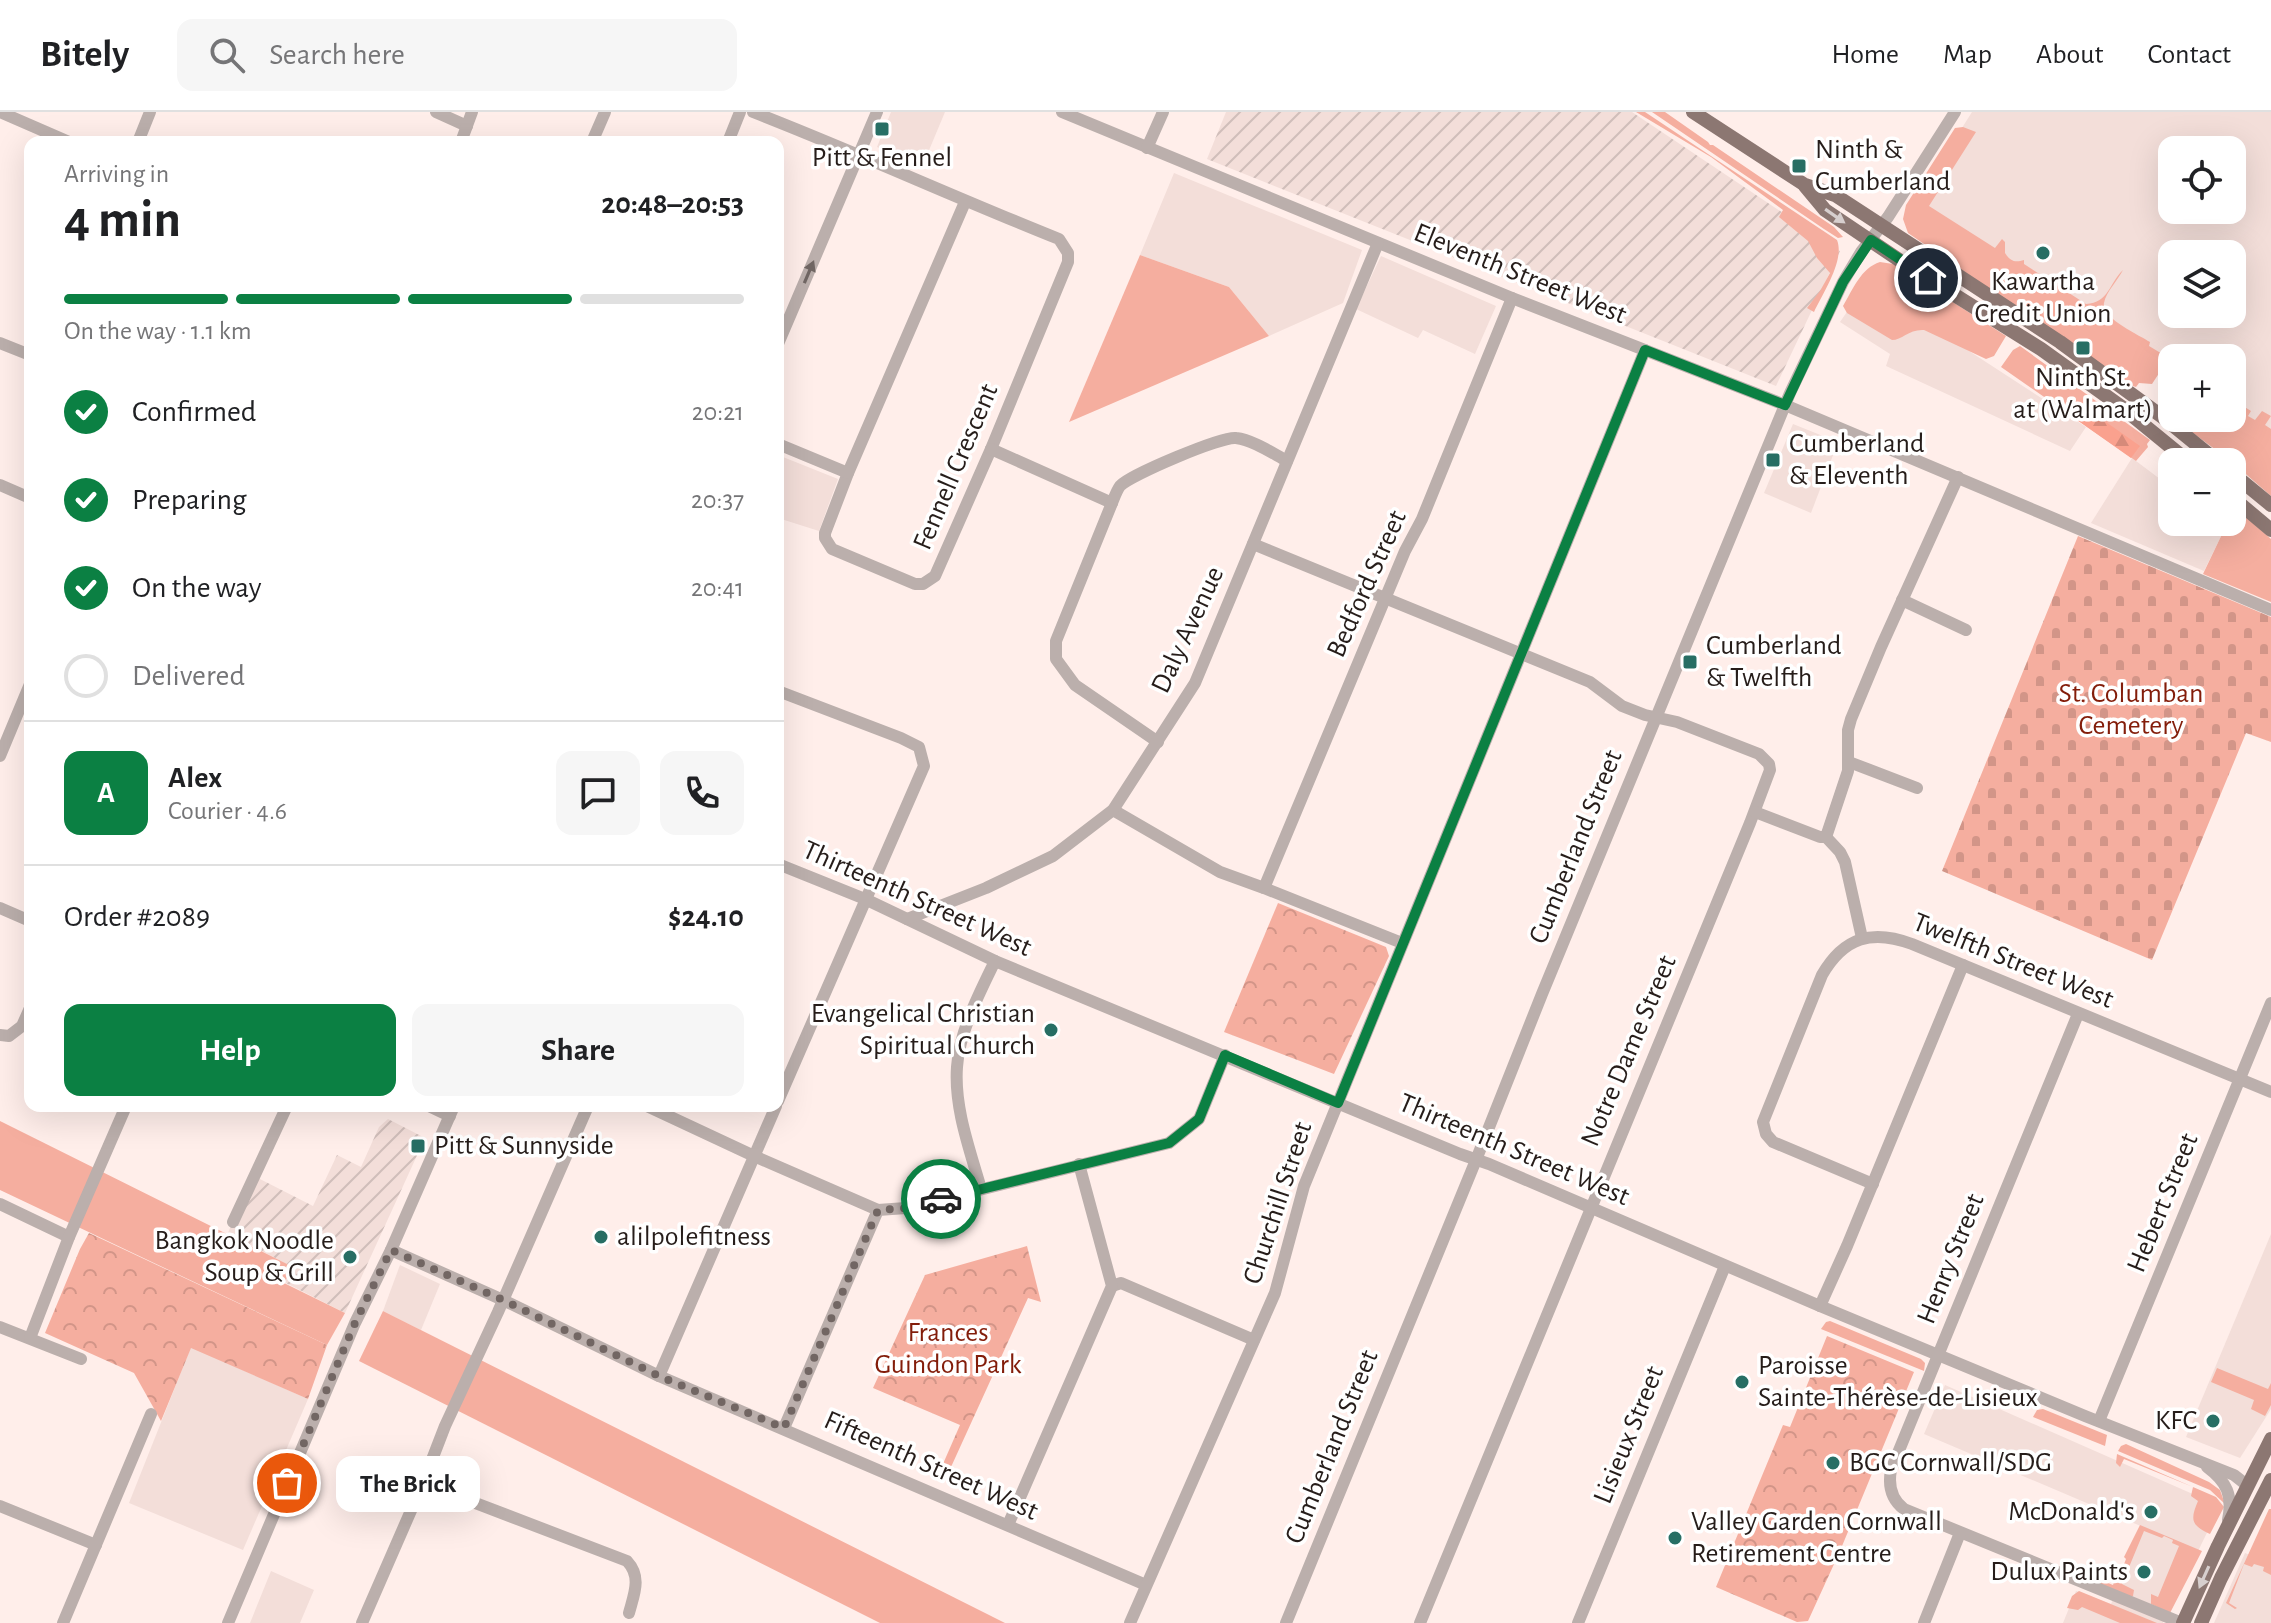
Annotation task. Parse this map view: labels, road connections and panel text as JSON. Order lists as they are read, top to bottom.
{
  "streets": {
    "street": [
      "Eleventh Street West",
      "Fennell Crescent",
      "Bedford Street",
      "Daly Avenue",
      "Cumberland Street",
      "Thirteenth Street West",
      "Twelfth Street West",
      "Notre Dame Street",
      "Churchill Street",
      "Hebert Street",
      "Henry Street",
      "Lisieux Street",
      "Fifteenth Street West"
    ]
  },
  "crossings": [
    ["Eleventh Street West", "Bedford Street"],
    ["Eleventh Street West", "Daly Avenue"],
    ["Eleventh Street West", "Cumberland Street"],
    ["Eleventh Street West", "Churchill Street"],
    ["Daly Avenue", "Thirteenth Street West"],
    ["Cumberland Street", "Thirteenth Street West"],
    ["Cumberland Street", "Notre Dame Street"],
    ["Thirteenth Street West", "Notre Dame Street"],
    ["Thirteenth Street West", "Churchill Street"],
    ["Thirteenth Street West", "Hebert Street"],
    ["Thirteenth Street West", "Henry Street"],
    ["Thirteenth Street West", "Lisieux Street"],
    ["Twelfth Street West", "Hebert Street"],
    ["Twelfth Street West", "Henry Street"],
    ["Churchill Street", "Fifteenth Street West"]
  ],
  "parks": ["St. Columban Cemetery", "Frances Guindon Park"],
  "places": {
    "transit": [
      "Pitt & Fennel",
      "Ninth & Cumberland",
      "Ninth St. at (Walmart)",
      "Cumberland & Eleventh",
      "Cumberland & Twelfth",
      "Pitt & Sunnyside"
    ],
    "other": [
      "Kawartha Credit Union",
      "Evangelical Christian Spiritual Church",
      "alilpolefitness",
      "Bangkok Noodle Soup & Grill",
      "Paroisse Sainte-Thérèse-de-Lisieux",
      "KFC",
      "BGC Cornwall/SDG",
      "The Brick",
      "McDonald's",
      "Valley Garden Cornwall Retirement Centre",
      "Dulux Paints"
    ]
  },
  "page": {
    "header": "Bitely",
    "search": "Search here",
    "nav": [
      "Home",
      "Map",
      "About",
      "Contact"
    ],
    "map_buttons": ["+", "−"],
    "heading": ["4 min", "Arriving in", "20:48–20:53"],
    "panel": [
      "Alex",
      "Courier · 4.6",
      "Order #2089",
      "$24.10"
    ],
    "bar": "On the way · 1.1 km",
    "list": [
      ["Confirmed", "20:21"],
      ["Preparing", "20:37"],
      ["On the way", "20:41"],
      "Delivered"
    ],
    "round": "A",
    "buttons": ["Help", "Share"],
    "bubble": "The Brick"
  }
}
